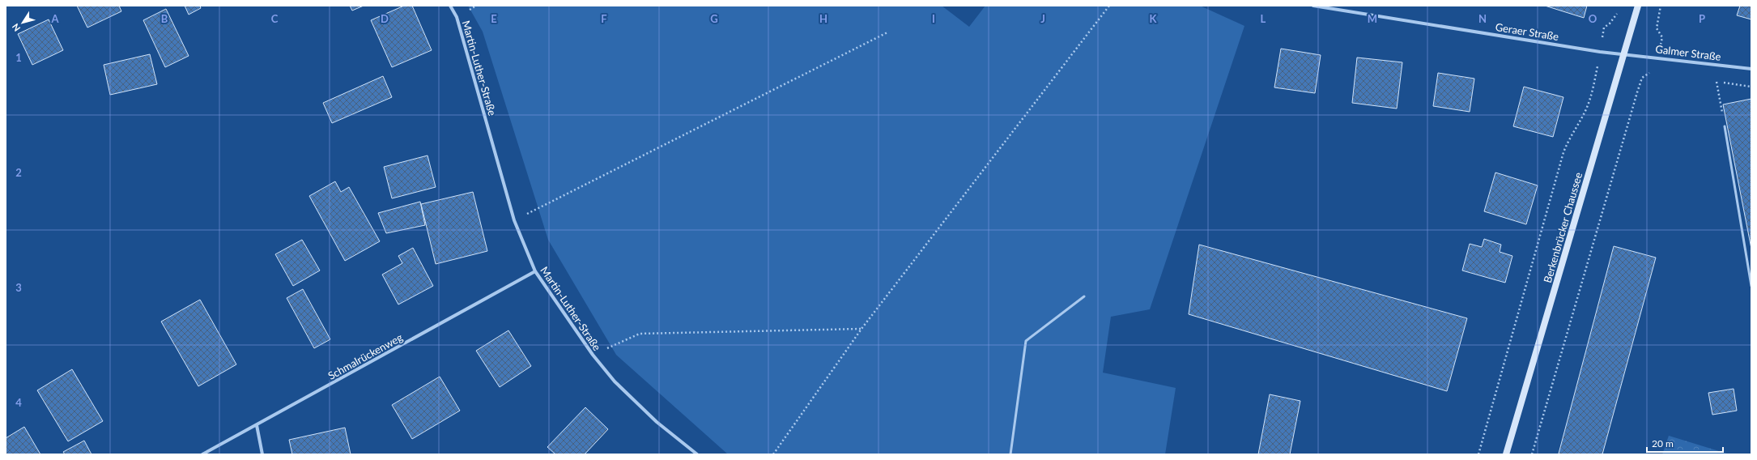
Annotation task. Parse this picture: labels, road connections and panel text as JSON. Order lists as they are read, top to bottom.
{
  "streets": {
    "main road": ["Berkenbrücker Chaussee"],
    "street": [
      "Geraer Straße",
      "Galmer Straße",
      "Martin-Luther-Straße",
      "Schmalrückenweg"
    ]
  },
  "crossings": [
    ["Geraer Straße", "Galmer Straße"],
    ["Geraer Straße", "Berkenbrücker Chaussee"],
    ["Galmer Straße", "Berkenbrücker Chaussee"],
    ["Martin-Luther-Straße", "Schmalrückenweg"]
  ],
  "scale_bar": "20 m",
  "north": "bottom left",
  "grid": {
    "columns": [
      "A",
      "B",
      "C",
      "D",
      "E",
      "F",
      "G",
      "H",
      "I",
      "J",
      "K",
      "L",
      "M",
      "N",
      "O",
      "P"
    ],
    "rows": [
      "1",
      "2",
      "3",
      "4"
    ]
  }
}
